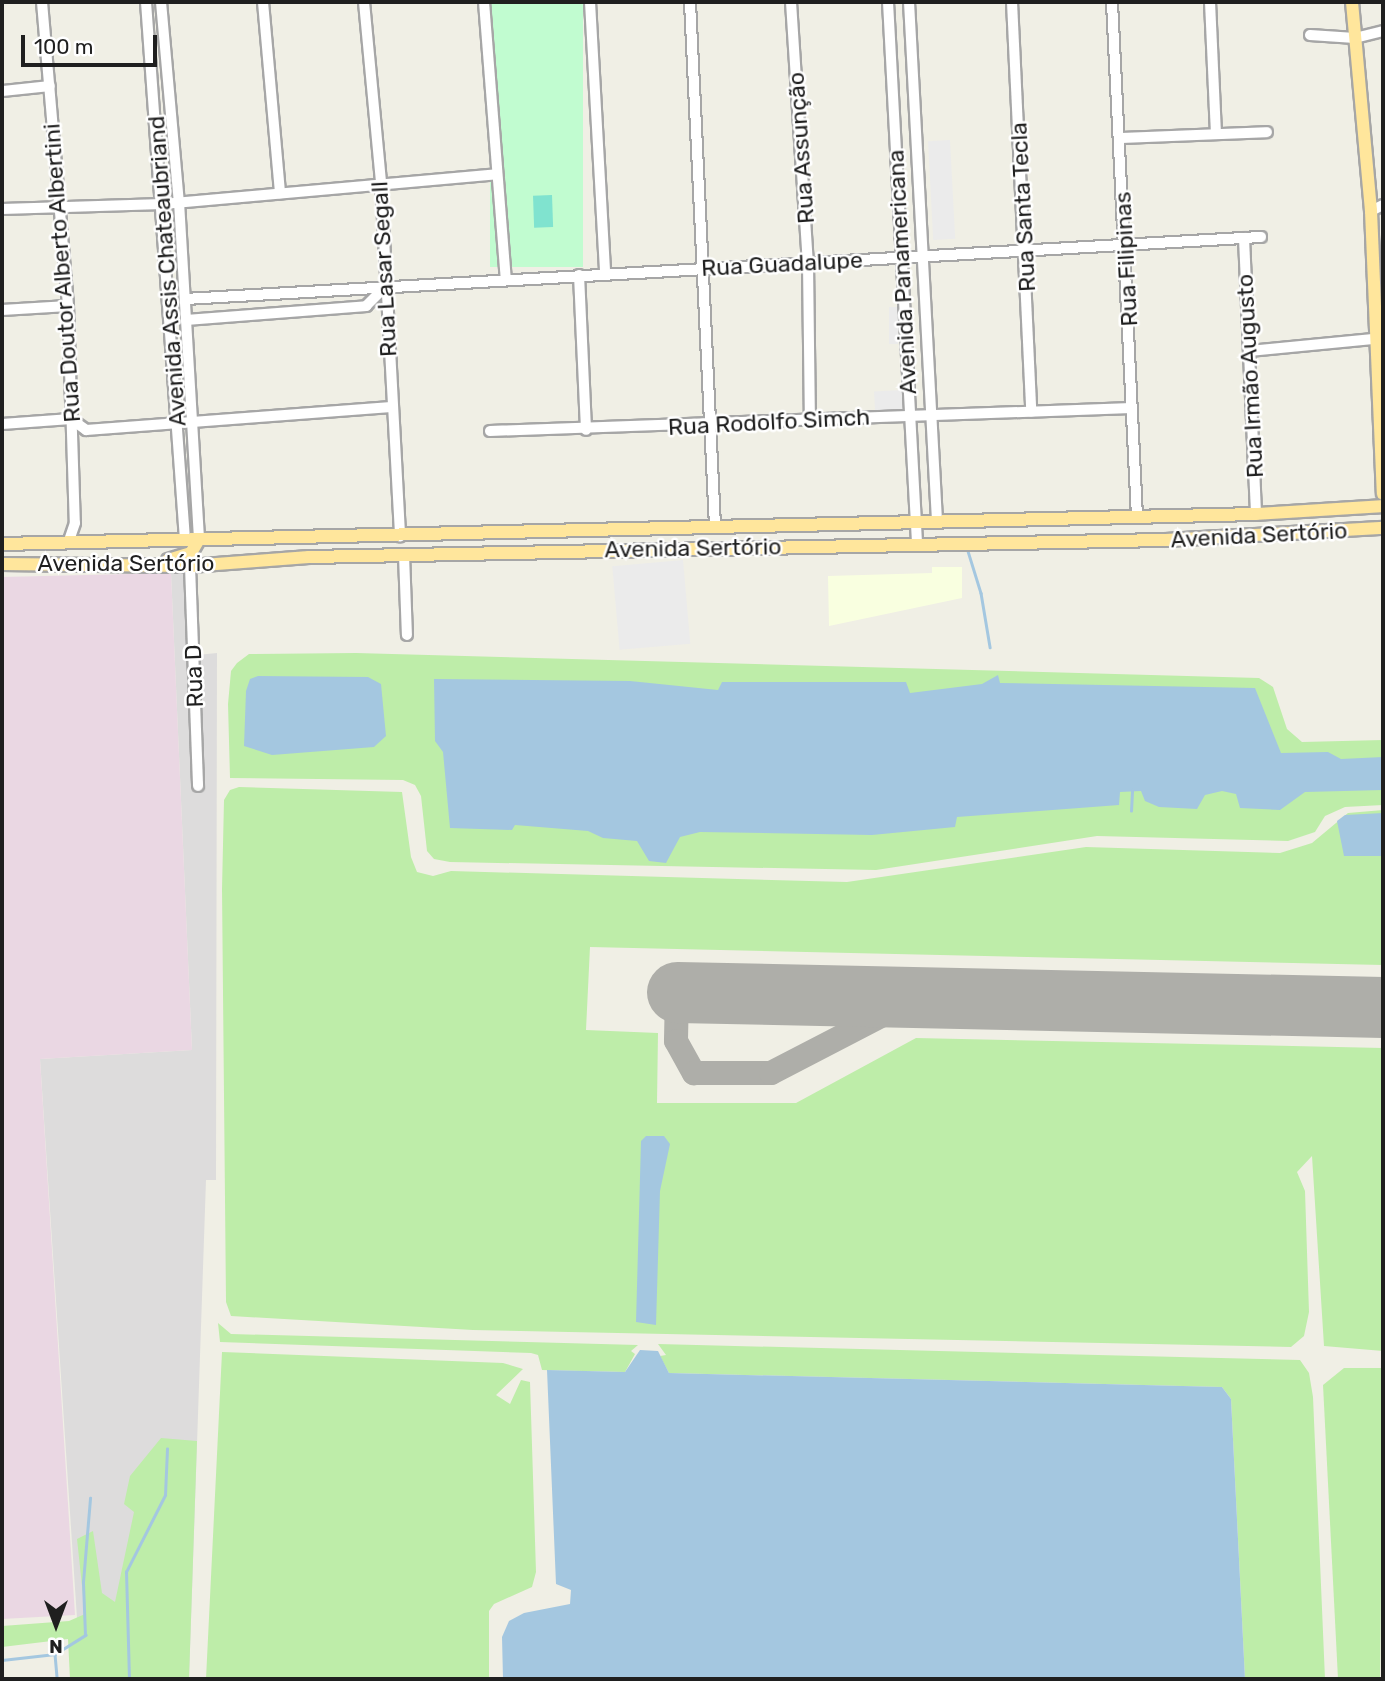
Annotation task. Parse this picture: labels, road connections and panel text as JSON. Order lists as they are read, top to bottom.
{
  "streets": {
    "main road": ["Avenida Sertório"],
    "street": [
      "Rua Assunção",
      "Rua Santa Tecla",
      "Rua Filipinas",
      "Rua Guadalupe",
      "Rua Lasar Segall",
      "Avenida Assis Chateaubriand",
      "Avenida Panamericana",
      "Rua Doutor Alberto Albertini",
      "Rua Irmão Augusto",
      "Rua Rodolfo Simch",
      "Rua D"
    ]
  },
  "crossings": [
    ["Rua Assunção", "Rua Guadalupe"],
    ["Rua Assunção", "Rua Rodolfo Simch"],
    ["Rua Santa Tecla", "Rua Guadalupe"],
    ["Rua Santa Tecla", "Rua Rodolfo Simch"],
    ["Rua Filipinas", "Rua Guadalupe"],
    ["Rua Filipinas", "Rua Rodolfo Simch"],
    ["Rua Filipinas", "Avenida Sertório"],
    ["Rua Guadalupe", "Rua Lasar Segall"],
    ["Rua Guadalupe", "Avenida Assis Chateaubriand"],
    ["Rua Guadalupe", "Avenida Panamericana"],
    ["Rua Guadalupe", "Rua Irmão Augusto"],
    ["Rua Lasar Segall", "Avenida Sertório"],
    ["Avenida Assis Chateaubriand", "Avenida Sertório"],
    ["Avenida Panamericana", "Rua Rodolfo Simch"],
    ["Avenida Panamericana", "Avenida Sertório"],
    ["Rua Doutor Alberto Albertini", "Avenida Sertório"],
    ["Rua Irmão Augusto", "Avenida Sertório"],
    ["Avenida Sertório", "Rua D"]
  ],
  "scale_bar": "100 m",
  "north": "bottom"
}
